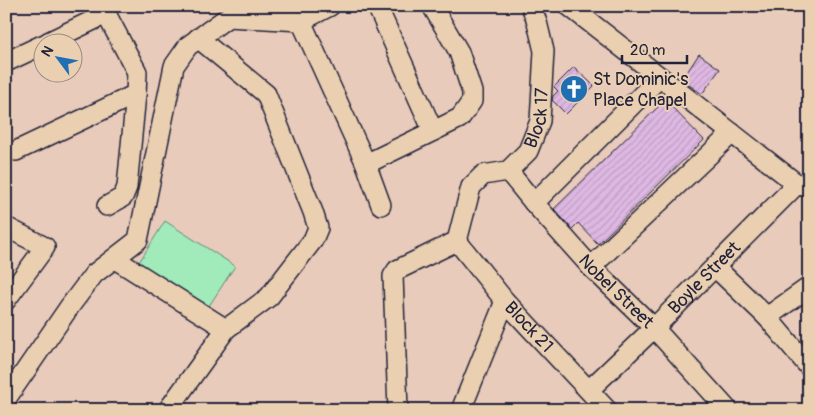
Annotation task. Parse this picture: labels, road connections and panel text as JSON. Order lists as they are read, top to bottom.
{
  "streets": {
    "street": [
      "Block 17",
      "Boyle Street",
      "Nobel Street",
      "Block 21"
    ]
  },
  "crossings": [
    ["Block 17", "Nobel Street"],
    ["Boyle Street", "Nobel Street"],
    ["Boyle Street", "Block 21"]
  ],
  "places": {
    "church": ["St Dominic's Place Chapel"]
  },
  "scale_bar": "20 m",
  "north": "top left"
}
